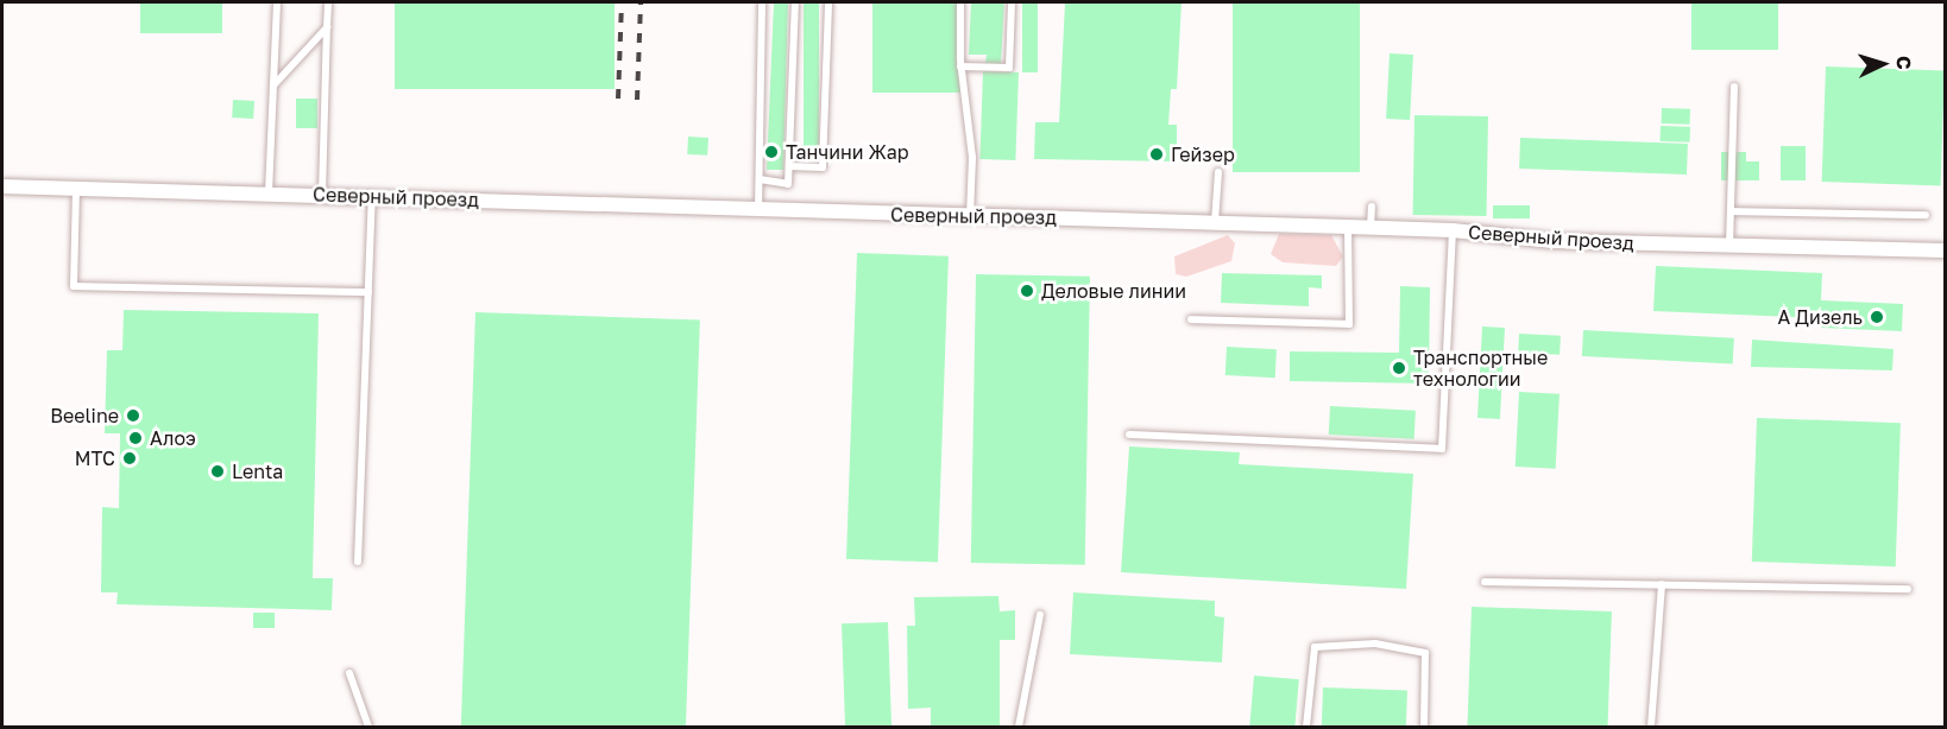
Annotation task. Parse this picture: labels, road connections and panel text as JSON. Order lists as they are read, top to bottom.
{
  "streets": {
    "street": ["Северный проезд"]
  },
  "places": [
    "Танчини Жар",
    "Гейзер",
    "Деловые линии",
    "А Дизель",
    "Транспортные технологии",
    "Beeline",
    "Алоэ",
    "МТС",
    "Lenta"
  ],
  "north": "right"
}
